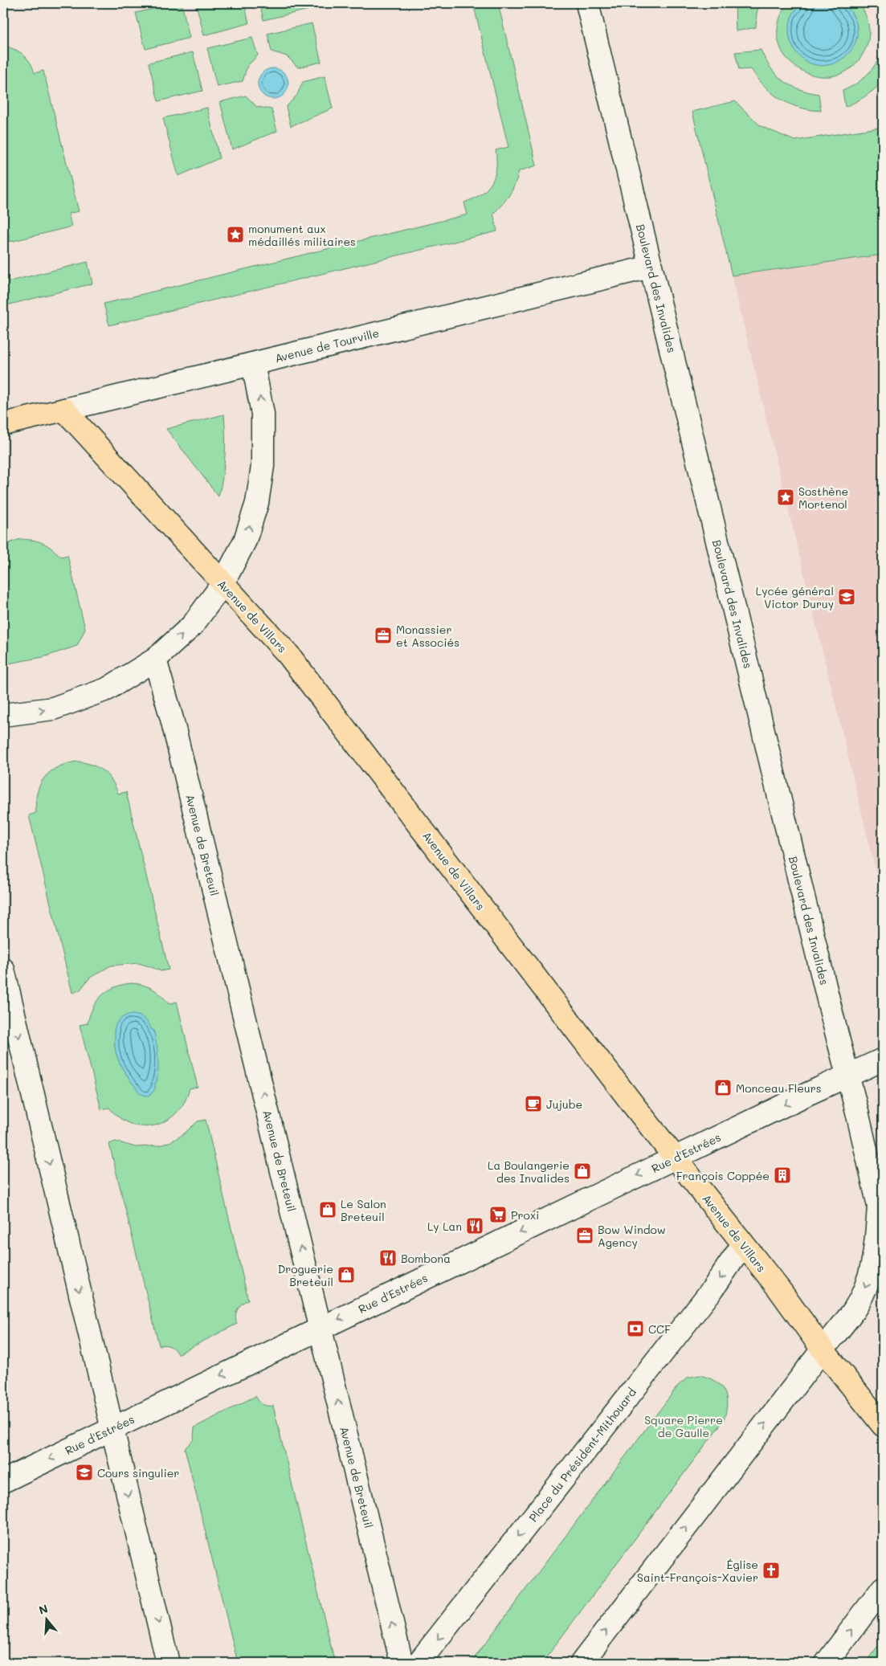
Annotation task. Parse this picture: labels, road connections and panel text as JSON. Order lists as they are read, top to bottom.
{
  "streets": {
    "main road": ["Avenue de Tourville", "Avenue de Villars"],
    "street": [
      "Boulevard des Invalides",
      "Avenue de Breteuil",
      "Rue d'Estrées",
      "Place du Président-Mithouard"
    ]
  },
  "crossings": [
    ["Boulevard des Invalides", "Avenue de Tourville"],
    ["Boulevard des Invalides", "Avenue de Villars"],
    ["Boulevard des Invalides", "Rue d'Estrées"],
    ["Avenue de Tourville", "Avenue de Villars"],
    ["Avenue de Villars", "Rue d'Estrées"],
    ["Avenue de Villars", "Place du Président-Mithouard"],
    ["Avenue de Breteuil", "Rue d'Estrées"]
  ],
  "one_way": ["Avenue de Breteuil", "Rue d'Estrées"],
  "parks": ["Square Pierre de Gaulle"],
  "places": {
    "place": ["monument aux médaillés militaires", "Sosthène Mortenol"],
    "school or university": ["Lycée général Victor Duruy", "Cours singulier"],
    "office": ["Monassier et Associés", "Bow Window Agency"],
    "shop": [
      "Monceau Fleurs",
      "La Boulangerie des Invalides",
      "Le Salon Breteuil",
      "Droguerie Breteuil"
    ],
    "cafe": ["Jujube"],
    "building": ["François Coppée"],
    "supermarket": ["Proxi"],
    "restaurant": ["Ly Lan", "Bombona"],
    "bank": ["CCF"],
    "church": ["Église Saint-François-Xavier"]
  },
  "north": "top"
}
